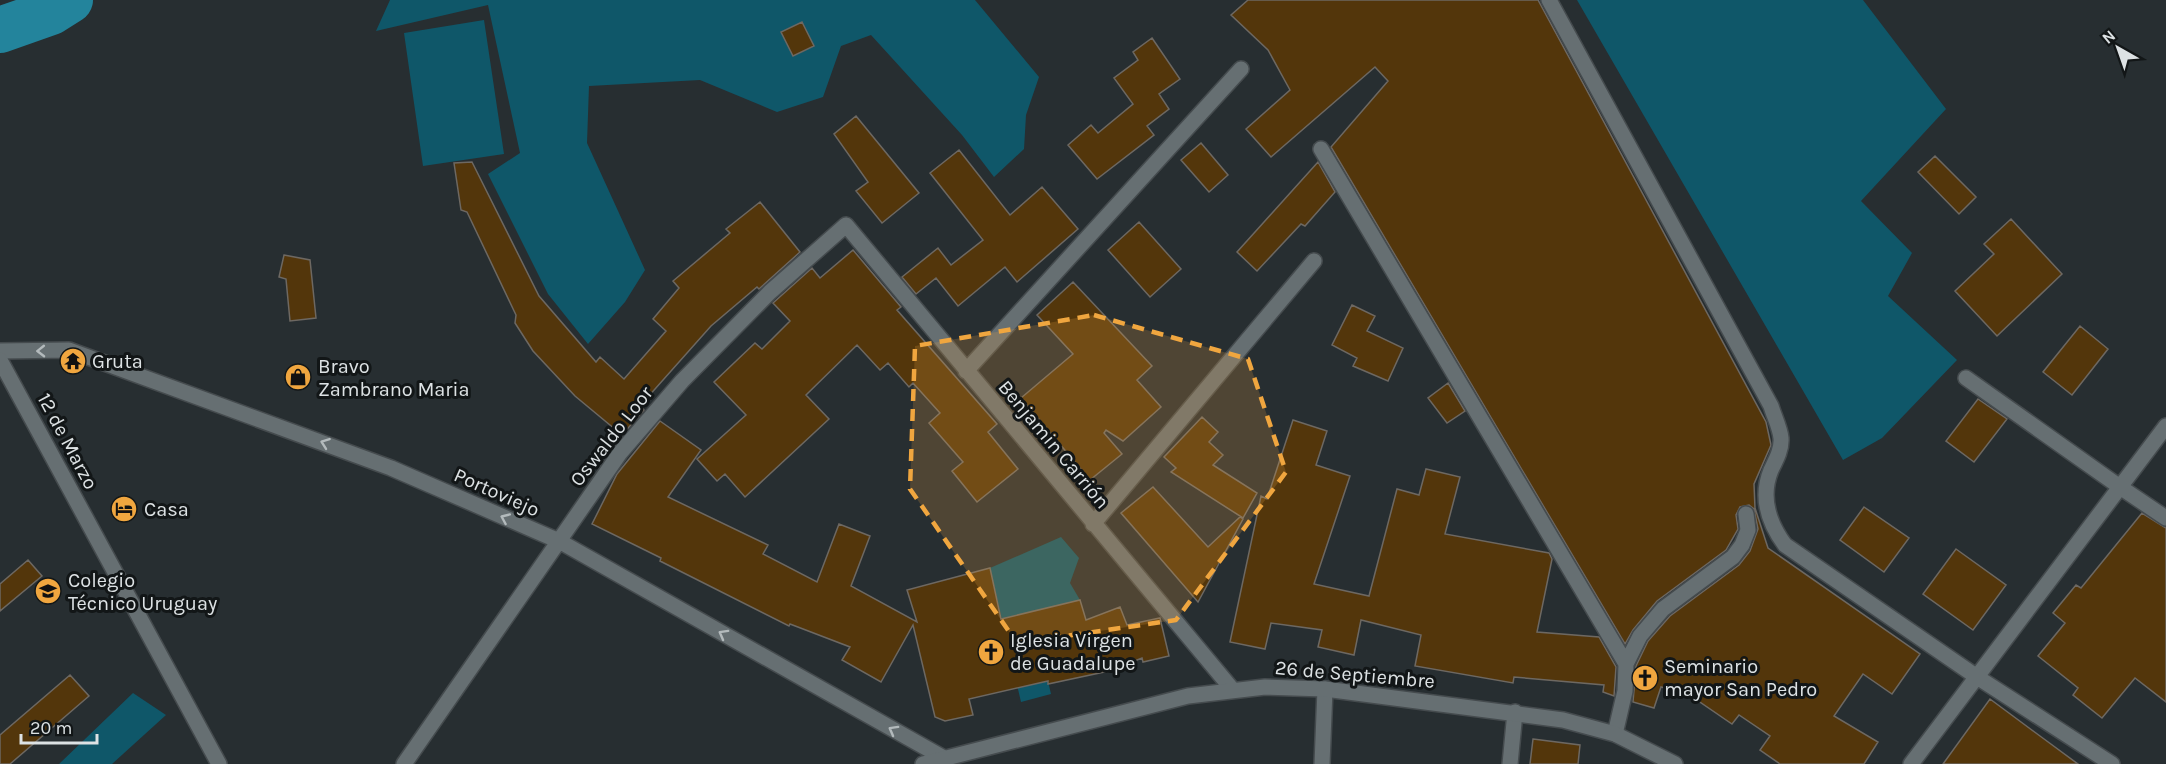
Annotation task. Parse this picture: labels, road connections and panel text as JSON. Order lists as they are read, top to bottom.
{
  "streets": {
    "street": [
      "Oswaldo Loor",
      "12 de Marzo",
      "Benjamin Carrión",
      "Portoviejo",
      "26 de Septiembre"
    ]
  },
  "crossings": [
    ["Oswaldo Loor", "Benjamin Carrión"],
    ["Oswaldo Loor", "Portoviejo"],
    ["Benjamin Carrión", "26 de Septiembre"],
    ["Portoviejo", "26 de Septiembre"]
  ],
  "one_way": ["Portoviejo"],
  "places": {
    "temple": ["Gruta"],
    "shop": ["Bravo Zambrano Maria"],
    "hotel": ["Casa"],
    "school or university": ["Colegio Técnico Uruguay"],
    "church": ["Iglesia Virgen de Guadalupe", "Seminario mayor San Pedro"]
  },
  "scale_bar": "20 m",
  "north": "top left"
}
